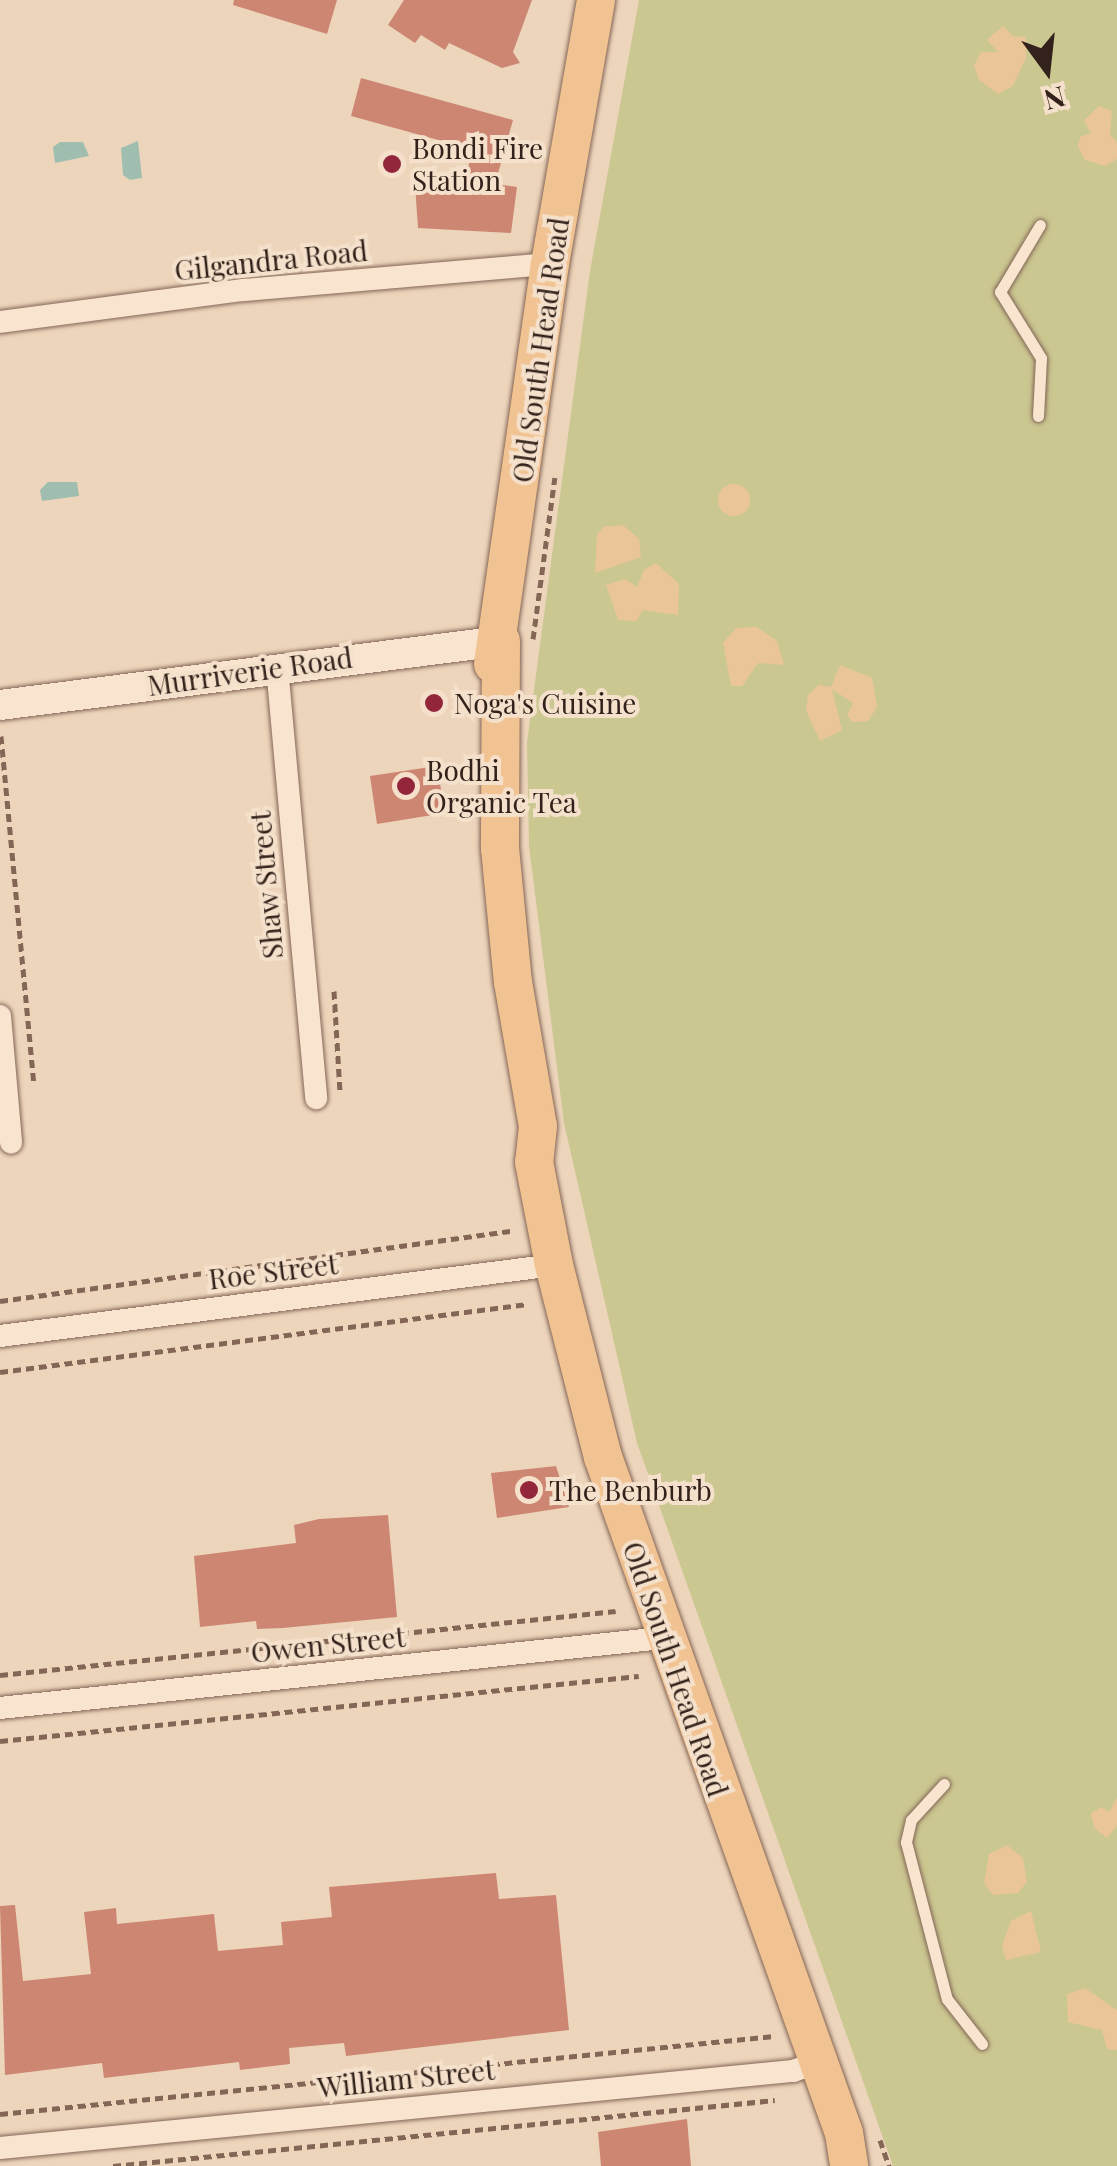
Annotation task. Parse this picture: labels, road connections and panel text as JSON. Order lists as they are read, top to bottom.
{
  "streets": {
    "main road": ["Old South Head Road"],
    "street": [
      "Gilgandra Road",
      "Murriverie Road",
      "Shaw Street",
      "Roe Street",
      "Owen Street",
      "William Street"
    ]
  },
  "crossings": [
    ["Gilgandra Road", "Old South Head Road"],
    ["Old South Head Road", "Murriverie Road"],
    ["Old South Head Road", "Roe Street"],
    ["Old South Head Road", "Owen Street"],
    ["Old South Head Road", "William Street"],
    ["Murriverie Road", "Shaw Street"]
  ],
  "places": [
    "Bondi Fire Station",
    "Noga's Cuisine",
    "Bodhi Organic Tea",
    "The Benburb"
  ],
  "north": "bottom"
}
